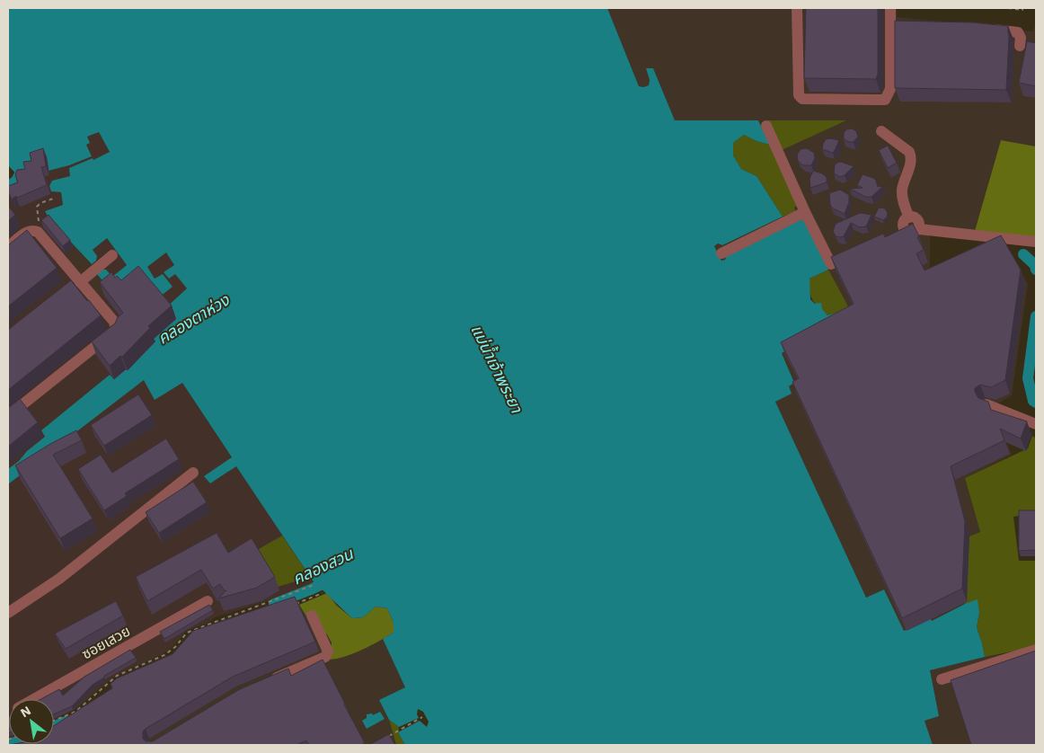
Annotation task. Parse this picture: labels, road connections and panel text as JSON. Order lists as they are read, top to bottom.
{
  "streets": {
    "street": ["ซอยเสวย"]
  },
  "water": ["คลองตาห่วง", "แม่น้ำเจ้าพระยา", "คลองสวน"],
  "north": "top left"
}
